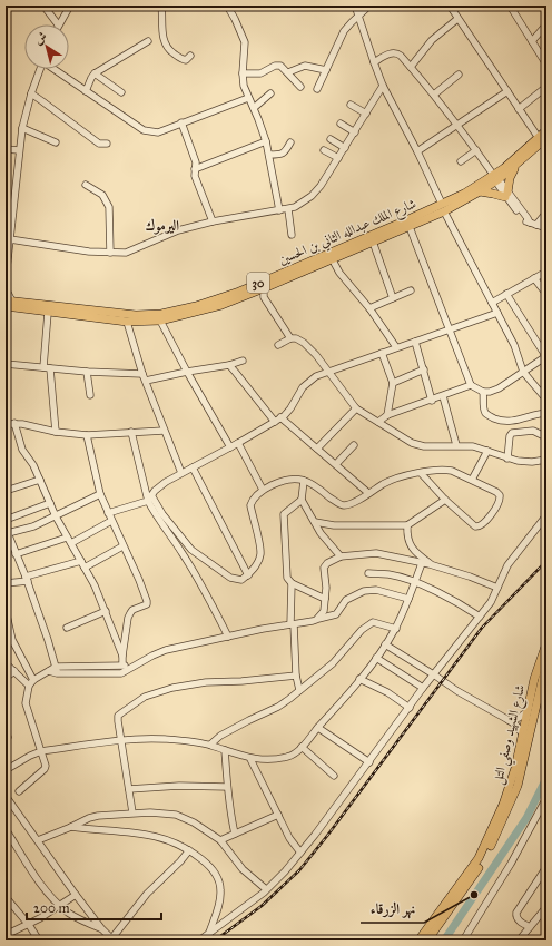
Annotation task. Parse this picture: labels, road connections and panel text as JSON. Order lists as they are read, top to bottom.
{
  "streets": {
    "main road": ["شارع الملك عبدالله الثاني بن الحسين", "30", "شارع الشهيد وصفي التل"]
  },
  "districts": ["اليرموك"],
  "places": ["نهر الزرقاء"],
  "scale_bar": "200 m",
  "north": "top left"
}
